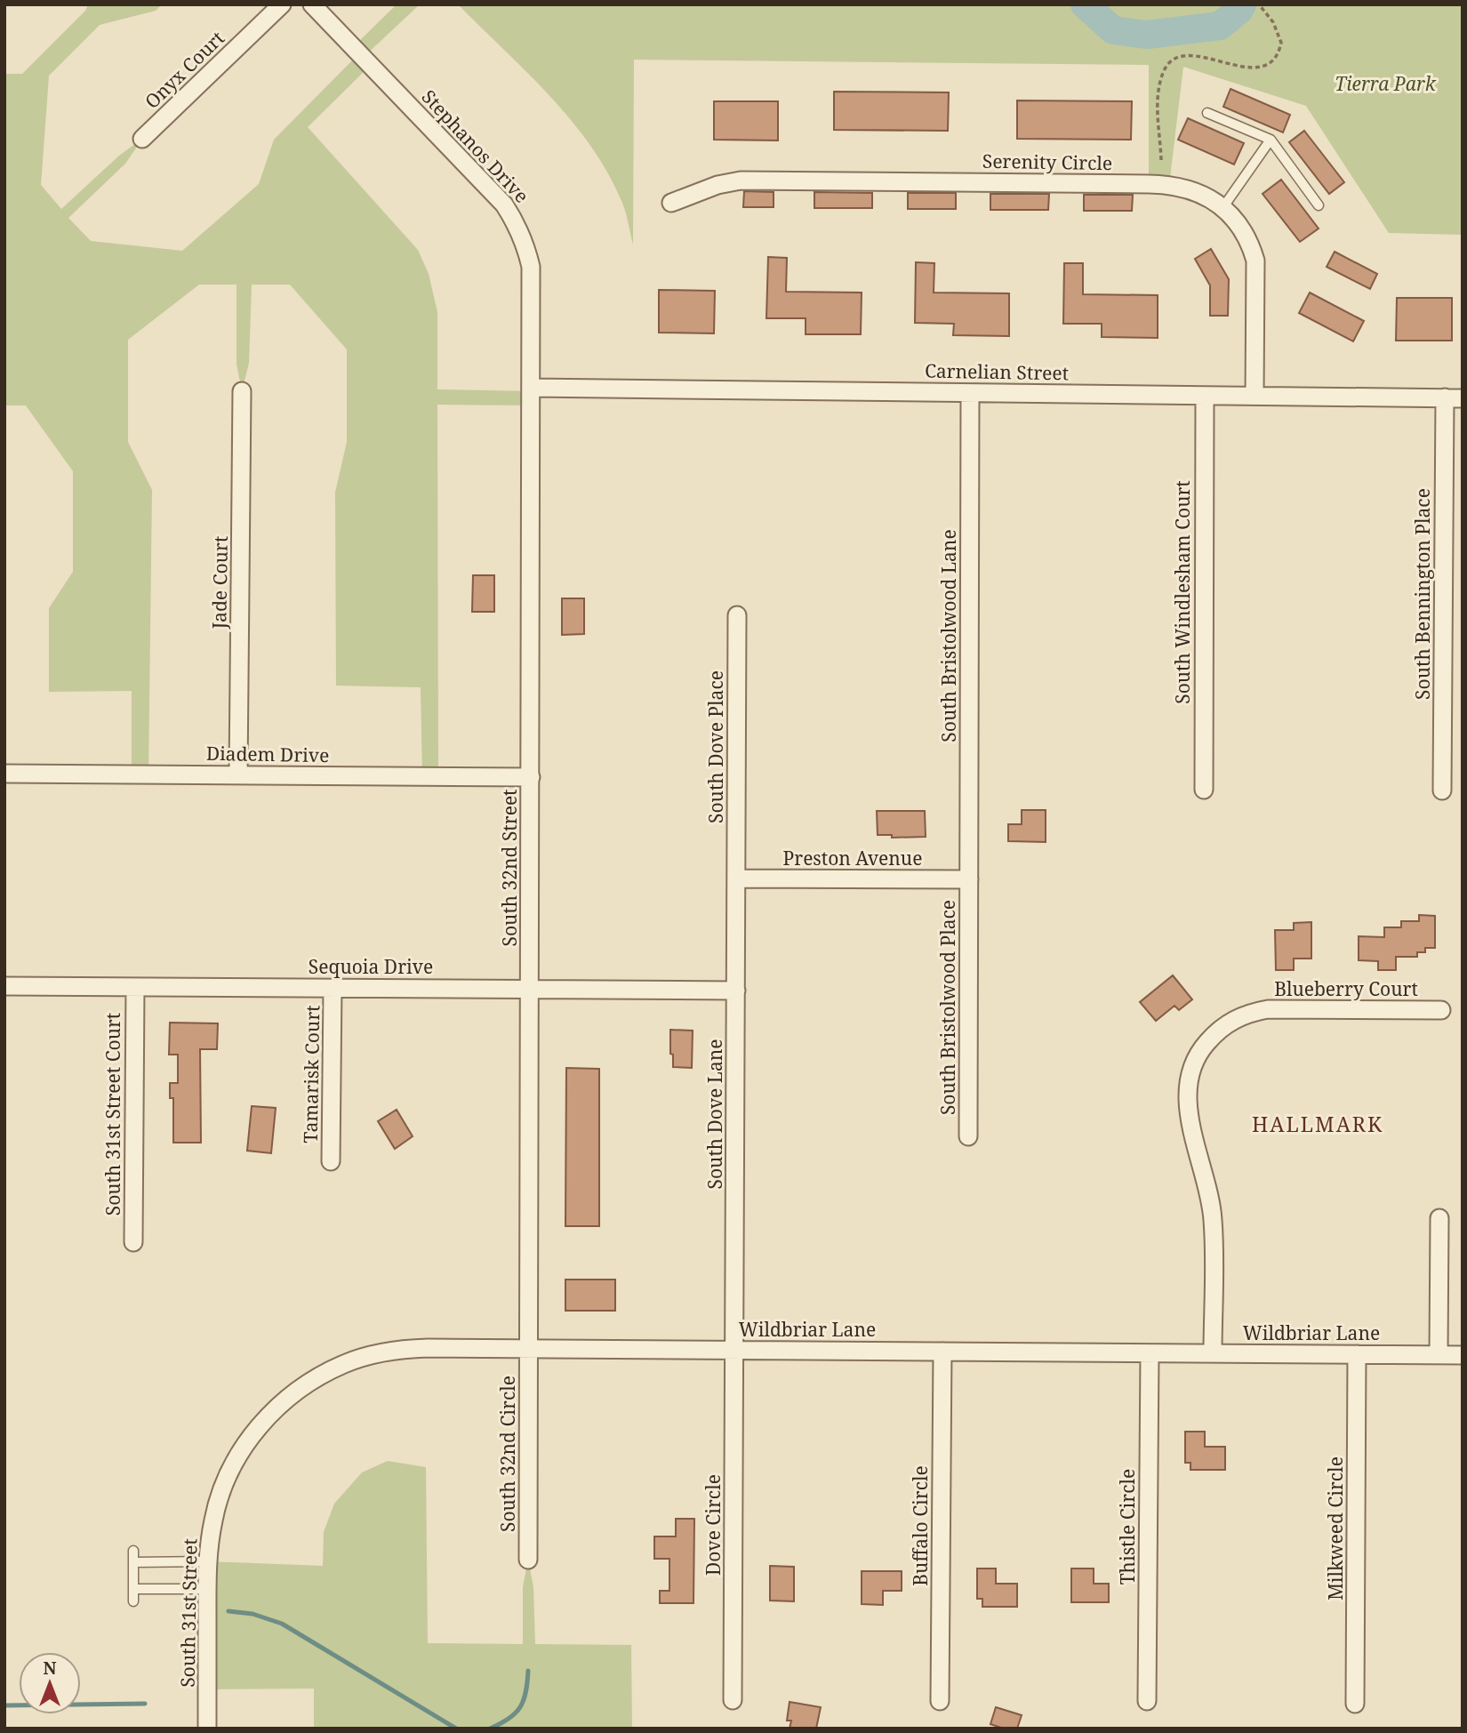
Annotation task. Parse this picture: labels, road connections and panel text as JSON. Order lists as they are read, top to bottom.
{
  "streets": {
    "street": [
      "Onyx Court",
      "Stephanos Drive",
      "Serenity Circle",
      "Carnelian Street",
      "Jade Court",
      "South Windlesham Court",
      "South Bennington Place",
      "South Bristolwood Lane",
      "South Dove Place",
      "Diadem Drive",
      "Preston Avenue",
      "South 32nd Street",
      "Sequoia Drive",
      "Blueberry Court",
      "South Bristolwood Place",
      "Tamarisk Court",
      "South 31st Street Court",
      "South Dove Lane",
      "Wildbriar Lane",
      "South 32nd Circle",
      "Dove Circle",
      "Buffalo Circle",
      "Thistle Circle",
      "Milkweed Circle",
      "South 31st Street"
    ]
  },
  "crossings": [
    ["Stephanos Drive", "Carnelian Street"],
    ["Stephanos Drive", "South 32nd Street"],
    ["Serenity Circle", "Carnelian Street"],
    ["Carnelian Street", "South Windlesham Court"],
    ["Carnelian Street", "South Bennington Place"],
    ["Carnelian Street", "South Bristolwood Lane"],
    ["Carnelian Street", "South 32nd Street"],
    ["Jade Court", "Diadem Drive"],
    ["South Bristolwood Lane", "Preston Avenue"],
    ["South Bristolwood Lane", "South Bristolwood Place"],
    ["South Dove Place", "Preston Avenue"],
    ["South Dove Place", "South Dove Lane"],
    ["Diadem Drive", "South 32nd Street"],
    ["Preston Avenue", "South Bristolwood Place"],
    ["Preston Avenue", "South Dove Lane"],
    ["South 32nd Street", "Sequoia Drive"],
    ["South 32nd Street", "Wildbriar Lane"],
    ["South 32nd Street", "South 32nd Circle"],
    ["Sequoia Drive", "Tamarisk Court"],
    ["Sequoia Drive", "South 31st Street Court"],
    ["Sequoia Drive", "South Dove Lane"],
    ["Blueberry Court", "Wildbriar Lane"],
    ["South Dove Lane", "Wildbriar Lane"],
    ["South Dove Lane", "Dove Circle"],
    ["Wildbriar Lane", "South 32nd Circle"],
    ["Wildbriar Lane", "Dove Circle"],
    ["Wildbriar Lane", "Buffalo Circle"],
    ["Wildbriar Lane", "Thistle Circle"],
    ["Wildbriar Lane", "Milkweed Circle"],
    ["Wildbriar Lane", "South 31st Street"]
  ],
  "districts": ["HALLMARK"],
  "parks": ["Tierra Park"],
  "north": "top"
}
